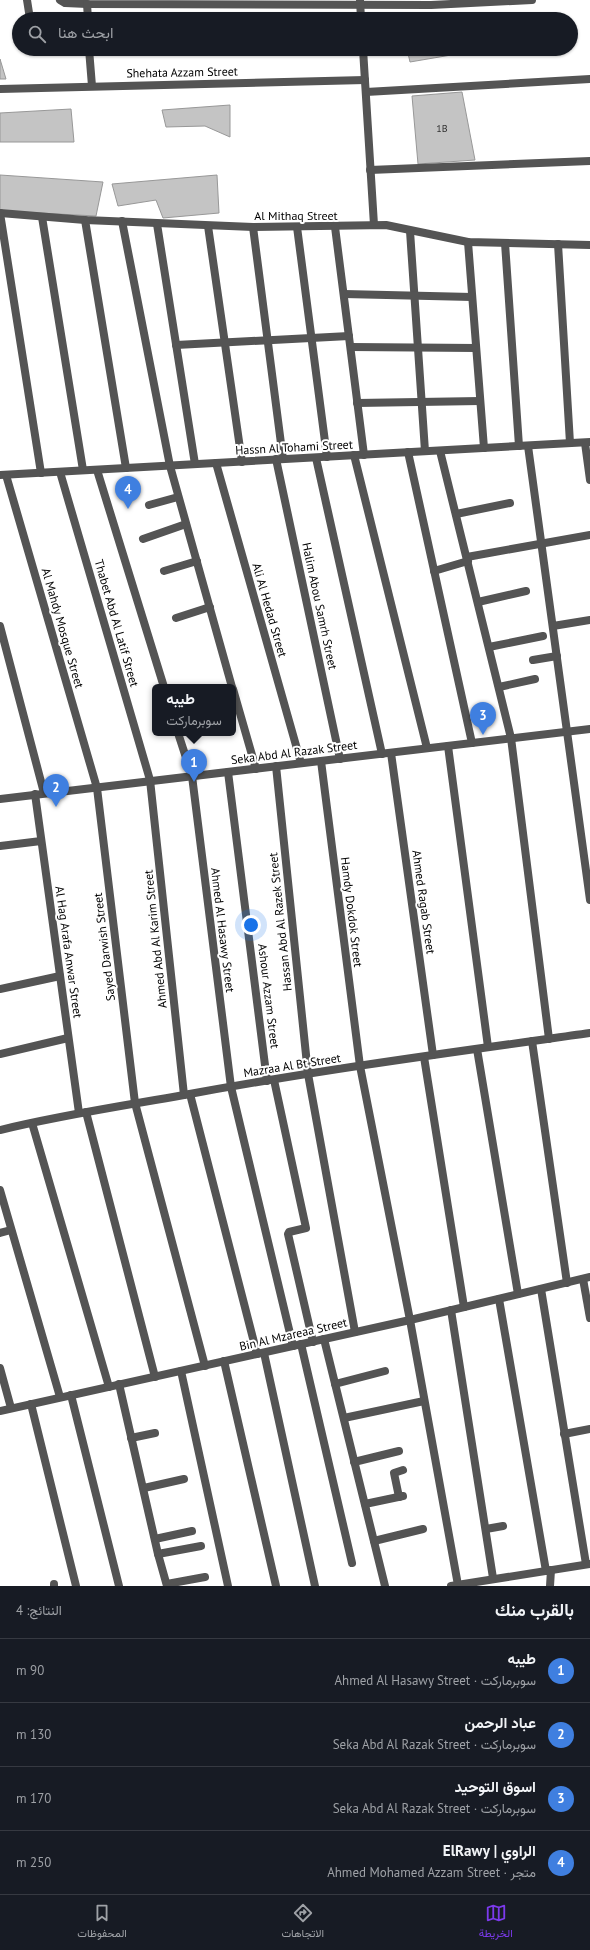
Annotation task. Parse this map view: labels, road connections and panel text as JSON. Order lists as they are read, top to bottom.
{
  "streets": {
    "street": [
      "Shehata Azzam Street",
      "Al Mithaq Street",
      "Hassn Al Tohami Street",
      "Halim Abou Samrh Street",
      "Ali Al Hedad Street",
      "Thabet Abd Al Latif Street",
      "Al Mahdy Mosque Street",
      "Seka Abd Al Razak Street",
      "Ahmed Ragab Street",
      "Hamdy Dokdok Street",
      "Hassan Abd Al Razek Street",
      "Ahmed Al Hasawy Street",
      "Ahmed Abd Al Karim Street",
      "Sayed Darwish Street",
      "Al Hag Arafa Anwar Street",
      "Ashour Azzam Street",
      "Mazraa Al Bt Street",
      "Bin Al Mzareaa Street"
    ]
  },
  "crossings": [
    ["Al Mithaq Street", "Halim Abou Samrh Street"],
    ["Hassn Al Tohami Street", "Halim Abou Samrh Street"],
    ["Hassn Al Tohami Street", "Ali Al Hedad Street"],
    ["Hassn Al Tohami Street", "Thabet Abd Al Latif Street"],
    ["Hassn Al Tohami Street", "Al Mahdy Mosque Street"],
    ["Halim Abou Samrh Street", "Seka Abd Al Razak Street"],
    ["Ali Al Hedad Street", "Seka Abd Al Razak Street"],
    ["Thabet Abd Al Latif Street", "Seka Abd Al Razak Street"],
    ["Thabet Abd Al Latif Street", "Ahmed Abd Al Karim Street"],
    ["Al Mahdy Mosque Street", "Seka Abd Al Razak Street"],
    ["Al Mahdy Mosque Street", "Sayed Darwish Street"],
    ["Seka Abd Al Razak Street", "Ahmed Ragab Street"],
    ["Seka Abd Al Razak Street", "Hamdy Dokdok Street"],
    ["Seka Abd Al Razak Street", "Hassan Abd Al Razek Street"],
    ["Seka Abd Al Razak Street", "Ahmed Al Hasawy Street"],
    ["Seka Abd Al Razak Street", "Ahmed Abd Al Karim Street"],
    ["Seka Abd Al Razak Street", "Sayed Darwish Street"],
    ["Seka Abd Al Razak Street", "Al Hag Arafa Anwar Street"],
    ["Seka Abd Al Razak Street", "Ashour Azzam Street"],
    ["Ahmed Ragab Street", "Mazraa Al Bt Street"],
    ["Ahmed Ragab Street", "Bin Al Mzareaa Street"],
    ["Hamdy Dokdok Street", "Mazraa Al Bt Street"],
    ["Hamdy Dokdok Street", "Bin Al Mzareaa Street"],
    ["Hassan Abd Al Razek Street", "Mazraa Al Bt Street"],
    ["Hassan Abd Al Razek Street", "Bin Al Mzareaa Street"],
    ["Ahmed Al Hasawy Street", "Mazraa Al Bt Street"],
    ["Ahmed Al Hasawy Street", "Bin Al Mzareaa Street"],
    ["Ahmed Abd Al Karim Street", "Mazraa Al Bt Street"],
    ["Ahmed Abd Al Karim Street", "Bin Al Mzareaa Street"],
    ["Sayed Darwish Street", "Mazraa Al Bt Street"],
    ["Sayed Darwish Street", "Bin Al Mzareaa Street"],
    ["Al Hag Arafa Anwar Street", "Mazraa Al Bt Street"],
    ["Al Hag Arafa Anwar Street", "Bin Al Mzareaa Street"],
    ["Ashour Azzam Street", "Mazraa Al Bt Street"],
    ["Ashour Azzam Street", "Bin Al Mzareaa Street"]
  ],
  "house_numbers": ["1B"],
  "page": {
    "search": "ابحث هنا",
    "pins": [
      "4",
      "3",
      "1",
      "2"
    ],
    "popup": ["طيبه", "سوبرماركت"],
    "heading": ["بالقرب منك", "النتائج: 4"],
    "list": [
      {
        "mark": "1",
        "name": "طيبه",
        "note": "سوبرماركت · Ahmed Al Hasawy Street",
        "value": "90 m"
      },
      {
        "mark": "2",
        "name": "عباد الرحمن",
        "note": "سوبرماركت · Seka Abd Al Razak Street",
        "value": "130 m"
      },
      {
        "mark": "3",
        "name": "اسوق التوحيد",
        "note": "سوبرماركت · Seka Abd Al Razak Street",
        "value": "170 m"
      },
      {
        "mark": "4",
        "name": "الراوي | ElRawy",
        "note": "متجر · Ahmed Mohamed Azzam Street",
        "value": "250 m"
      }
    ],
    "nav": ["الخريطة", "الاتجاهات", "المحفوظات"]
  }
}
